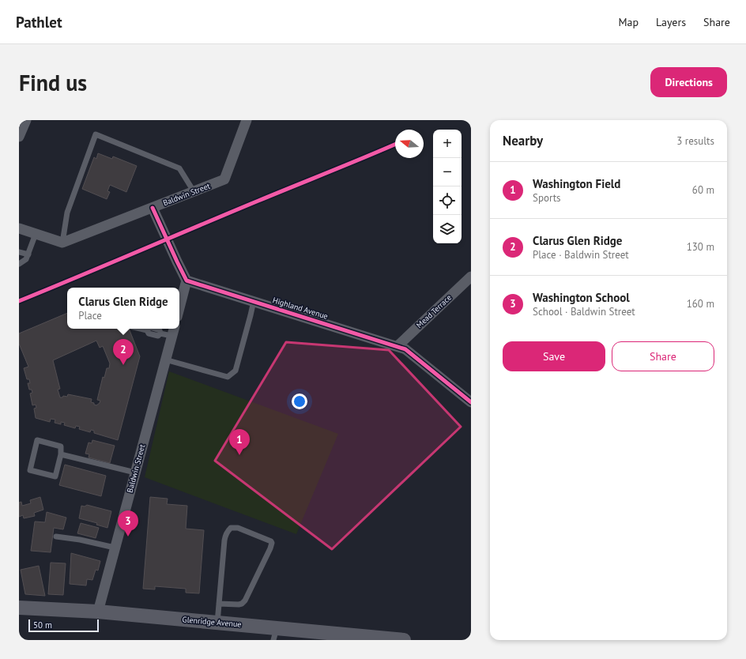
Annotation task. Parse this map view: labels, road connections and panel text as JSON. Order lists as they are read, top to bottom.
{
  "streets": {
    "street": [
      "Baldwin Street",
      "Highland Avenue",
      "Mead Terrace",
      "Glenridge Avenue"
    ]
  },
  "crossings": [
    ["Baldwin Street", "Glenridge Avenue"],
    ["Highland Avenue", "Mead Terrace"]
  ],
  "scale_bar": "50 m",
  "north": "left",
  "page": {
    "header": "Pathlet",
    "nav": ["Map", "Layers", "Share"],
    "buttons": [
      "Directions",
      ["Save", "Share"]
    ],
    "title": "Find us",
    "heading": ["Nearby", "3 results"],
    "map_buttons": ["+", "−"],
    "list": [
      {
        "mark": "1",
        "name": "Washington Field",
        "note": "Sports",
        "value": "60 m"
      },
      {
        "mark": "2",
        "name": "Clarus Glen Ridge",
        "note": "Place · Baldwin Street",
        "value": "130 m"
      },
      {
        "mark": "3",
        "name": "Washington School",
        "note": "School · Baldwin Street",
        "value": "160 m"
      }
    ],
    "popup": ["Clarus Glen Ridge", "Place"],
    "pins": ["2", "1", "3"],
    "scale": "50 m"
  }
}
